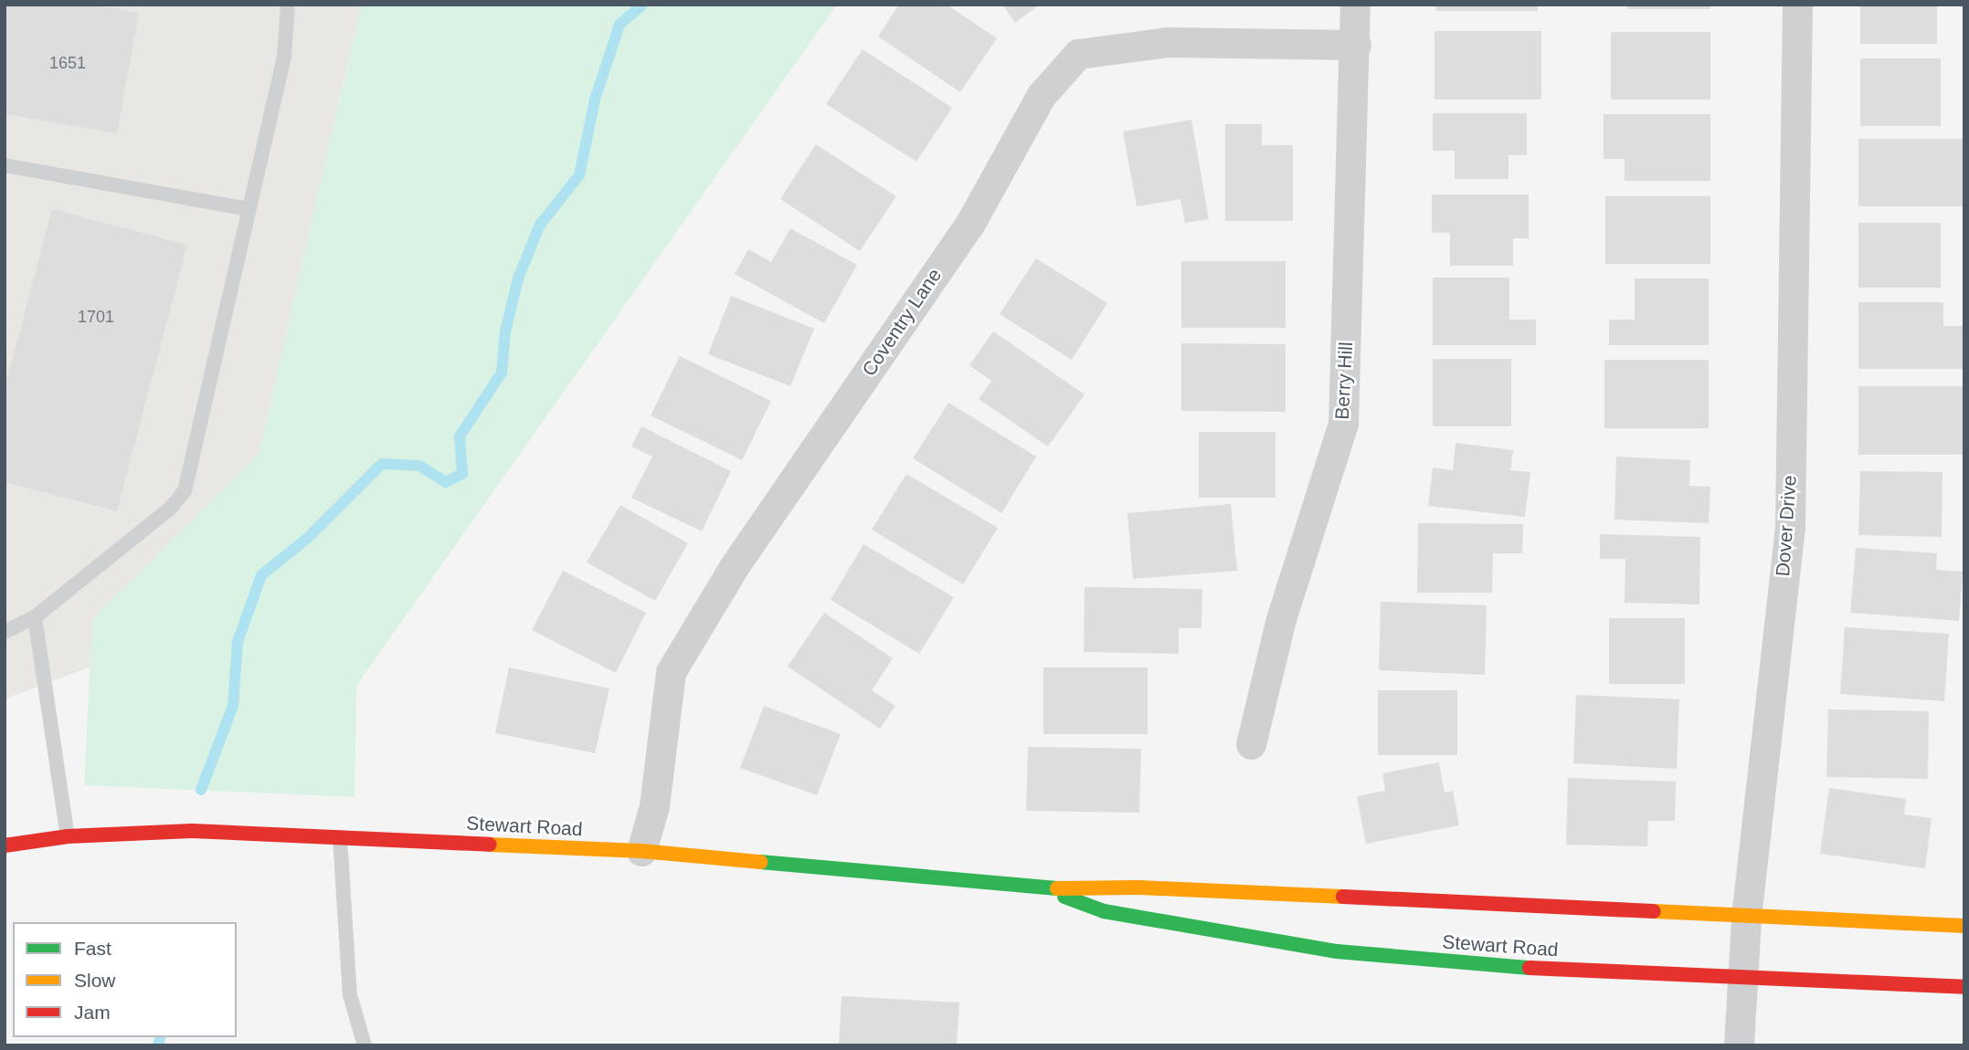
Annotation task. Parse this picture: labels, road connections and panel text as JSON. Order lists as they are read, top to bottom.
{
  "streets": {
    "street": [
      "Coventry Lane",
      "Berry Hill",
      "Dover Drive",
      "Stewart Road"
    ]
  },
  "crossings": [
    ["Coventry Lane", "Berry Hill"],
    ["Coventry Lane", "Stewart Road"],
    ["Dover Drive", "Stewart Road"]
  ],
  "house_numbers": ["1651", "1701"],
  "legend": ["Fast", "Slow", "Jam"]
}
